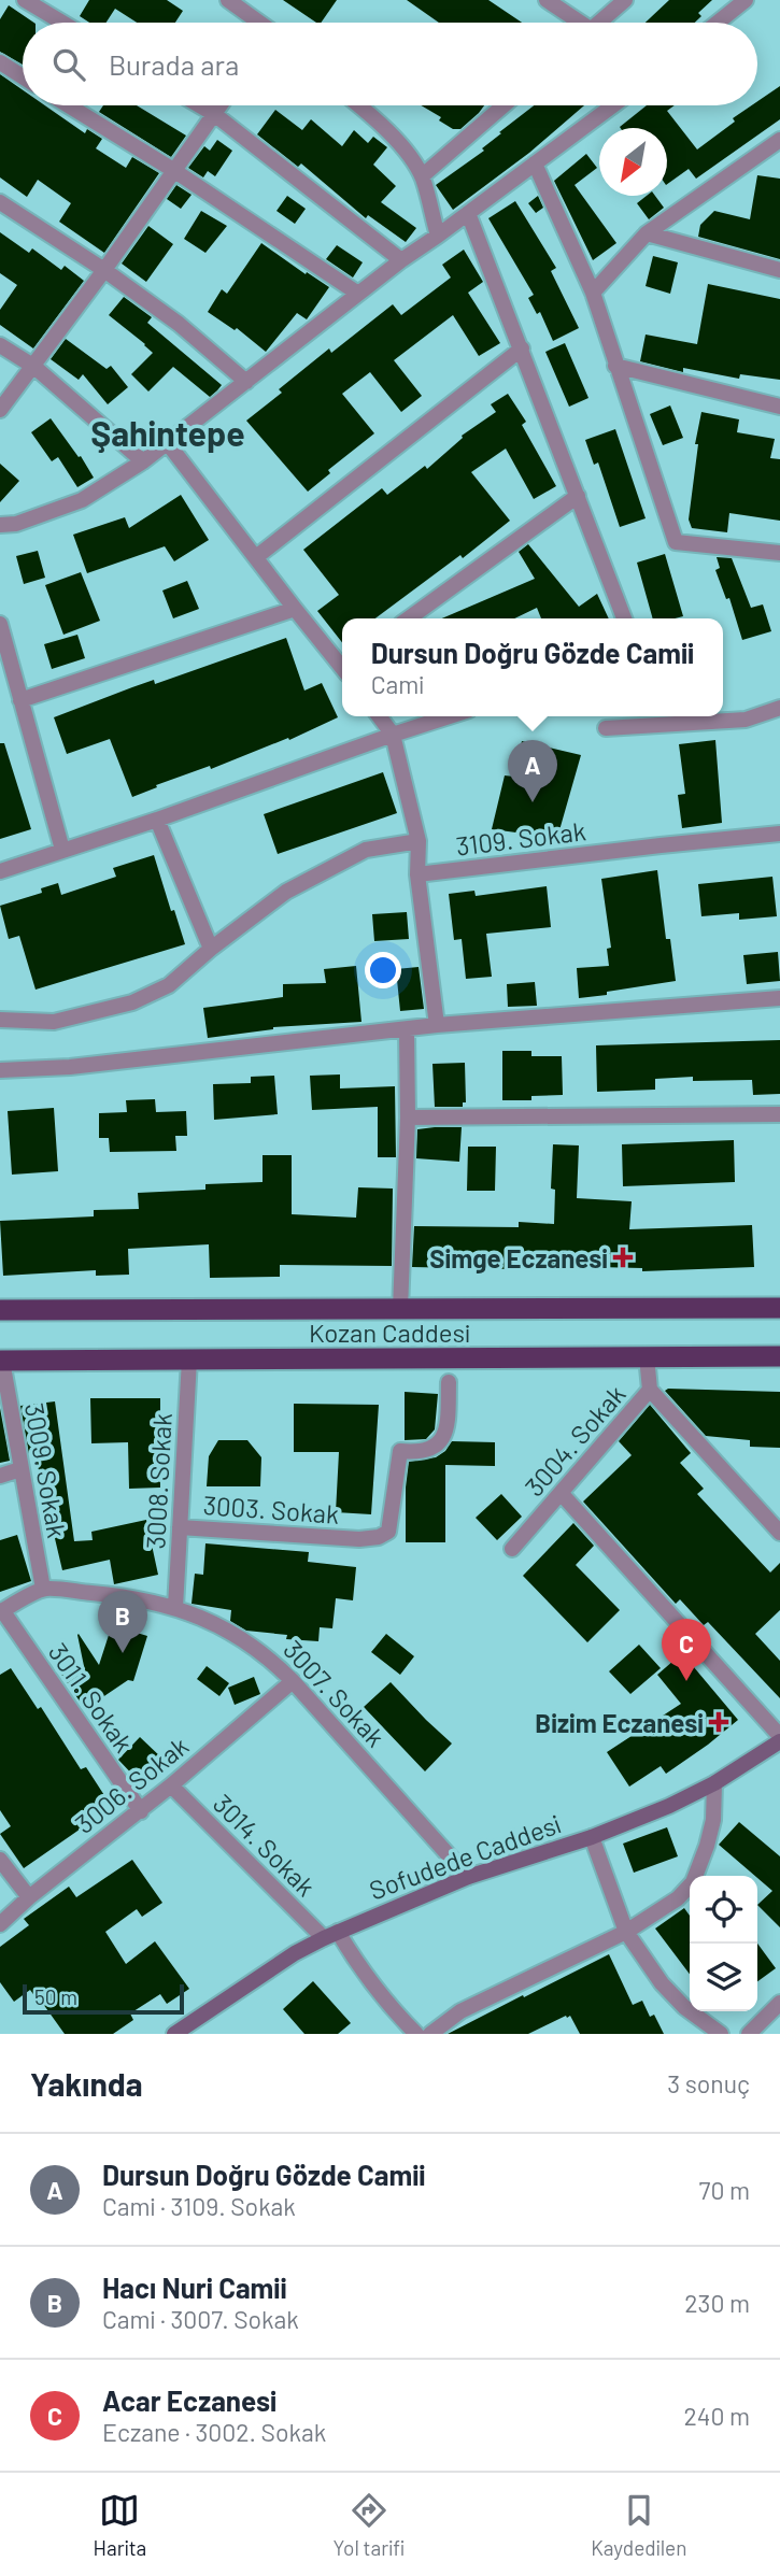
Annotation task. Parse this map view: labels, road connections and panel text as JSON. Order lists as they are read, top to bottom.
{
  "streets": {
    "highway": ["Kozan Caddesi"],
    "main road": ["Sofudede Caddesi"],
    "street": [
      "3109. Sokak",
      "3004. Sokak",
      "3009. Sokak",
      "3008. Sokak",
      "3003. Sokak",
      "3007. Sokak",
      "3011. Sokak",
      "3006. Sokak",
      "3014. Sokak"
    ]
  },
  "crossings": [
    ["Kozan Caddesi", "3004. Sokak"],
    ["Kozan Caddesi", "3009. Sokak"],
    ["Kozan Caddesi", "3008. Sokak"],
    ["3009. Sokak", "3007. Sokak"],
    ["3008. Sokak", "3003. Sokak"],
    ["3008. Sokak", "3007. Sokak"],
    ["3007. Sokak", "3006. Sokak"],
    ["3007. Sokak", "Sofudede Caddesi"],
    ["3011. Sokak", "3006. Sokak"],
    ["3006. Sokak", "3014. Sokak"],
    ["3014. Sokak", "Sofudede Caddesi"]
  ],
  "districts": ["Şahintepe"],
  "places": {
    "health": ["Simge Eczanesi", "Bizim Eczanesi"]
  },
  "scale_bar": "50 m",
  "north": "bottom left",
  "page": {
    "search": "Burada ara",
    "popup": ["Dursun Doğru Gözde Camii", "Cami"],
    "pins": ["A", "B", "C"],
    "scale": "50 m",
    "heading": ["Yakında", "3 sonuç"],
    "list": [
      {
        "mark": "A",
        "name": "Dursun Doğru Gözde Camii",
        "note": "Cami · 3109. Sokak",
        "value": "70 m"
      },
      {
        "mark": "B",
        "name": "Hacı Nuri Camii",
        "note": "Cami · 3007. Sokak",
        "value": "230 m"
      },
      {
        "mark": "C",
        "name": "Acar Eczanesi",
        "note": "Eczane · 3002. Sokak",
        "value": "240 m"
      }
    ],
    "nav": ["Harita", "Yol tarifi", "Kaydedilen"]
  }
}
